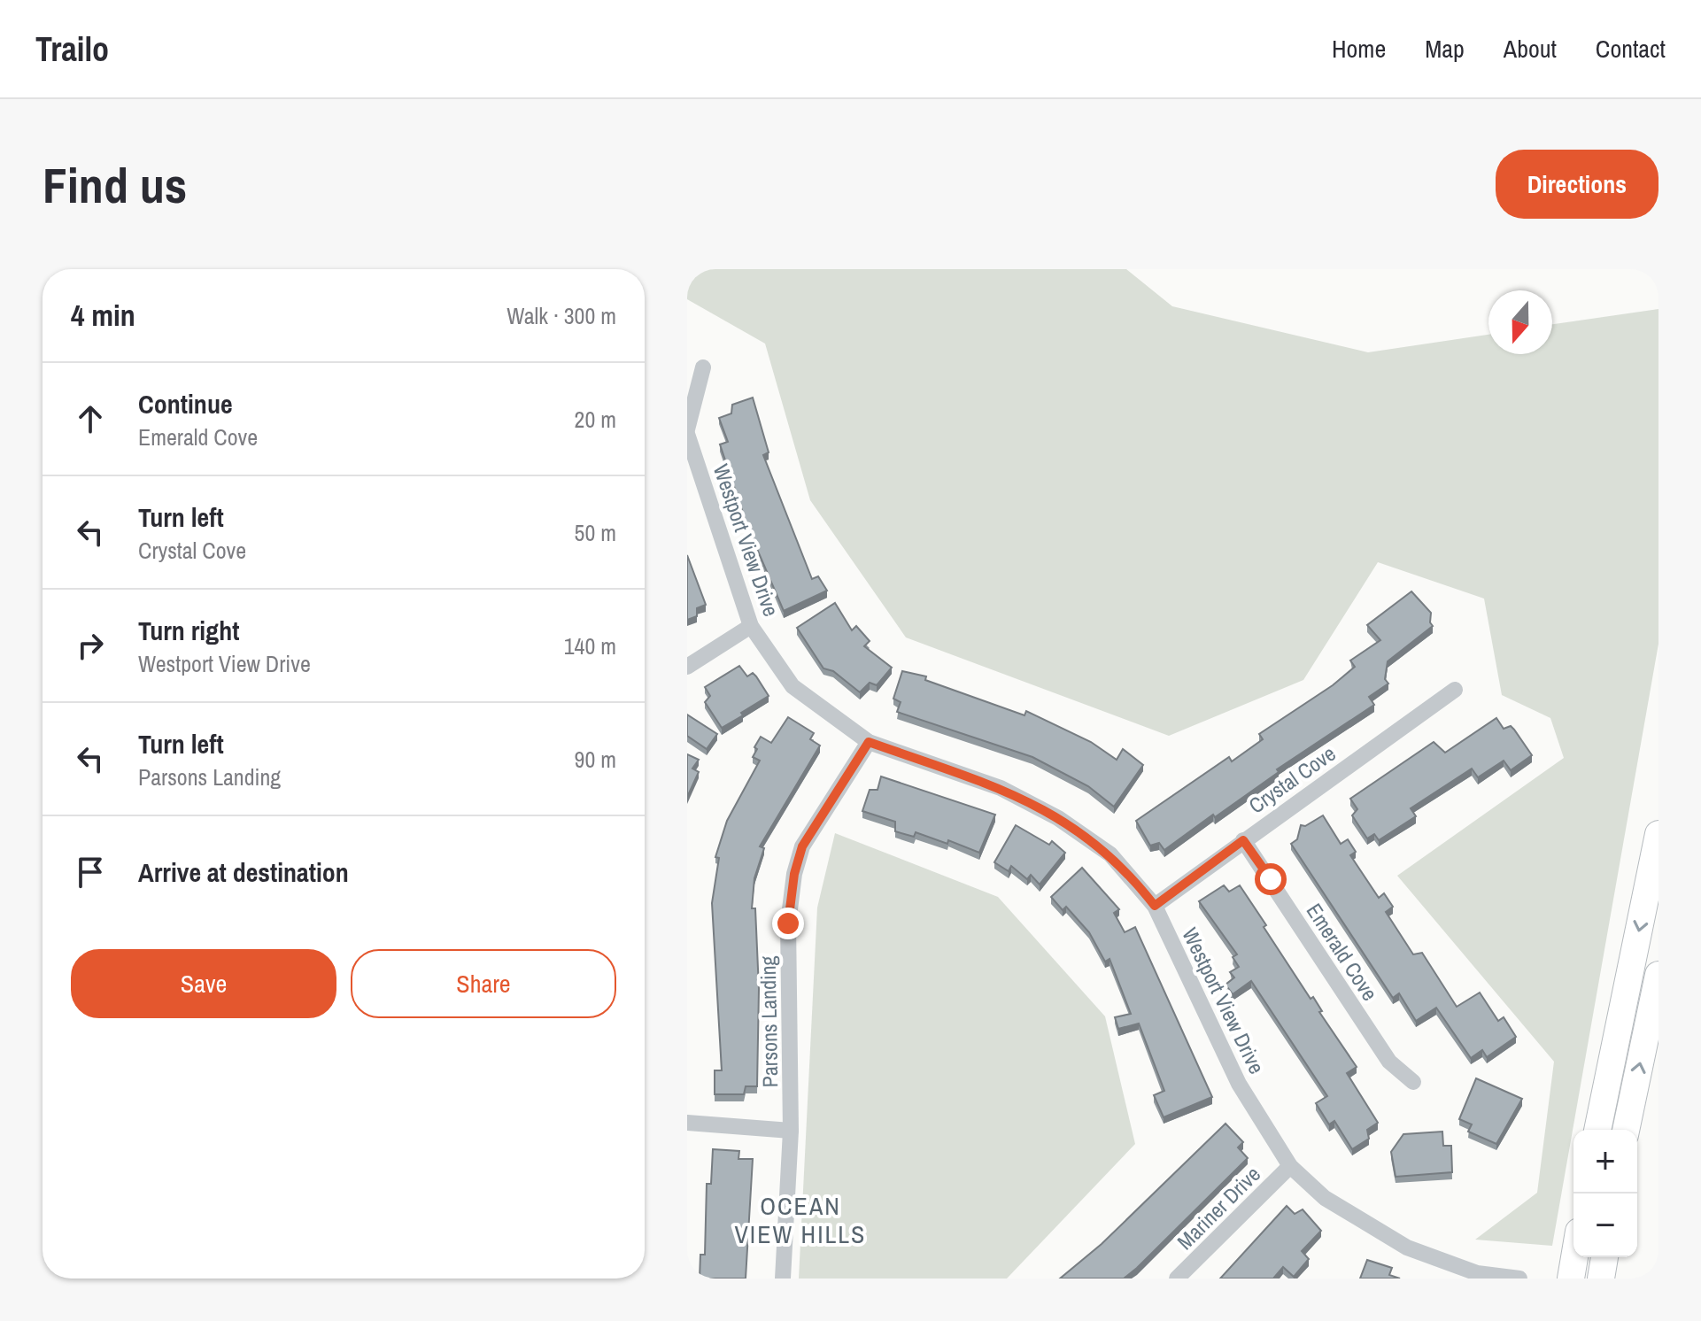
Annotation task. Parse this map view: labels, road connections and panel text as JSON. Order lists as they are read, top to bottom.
{
  "streets": {
    "street": [
      "Westport View Drive",
      "Crystal Cove",
      "Emerald Cove",
      "Parsons Landing",
      "Mariner Drive"
    ]
  },
  "crossings": [
    ["Westport View Drive", "Crystal Cove"],
    ["Westport View Drive", "Parsons Landing"],
    ["Westport View Drive", "Mariner Drive"],
    ["Crystal Cove", "Emerald Cove"]
  ],
  "districts": ["OCEAN VIEW HILLS"],
  "north": "bottom",
  "page": {
    "header": "Trailo",
    "nav": [
      "Home",
      "Map",
      "About",
      "Contact"
    ],
    "buttons": [
      "Directions",
      ["Save", "Share"]
    ],
    "title": "Find us",
    "heading": ["4 min", "Walk · 300 m"],
    "list": [
      ["Continue", "Emerald Cove", "20 m"],
      ["Turn left", "Crystal Cove", "50 m"],
      ["Turn right", "Westport View Drive", "140 m"],
      ["Turn left", "Parsons Landing", "90 m"],
      "Arrive at destination"
    ],
    "map_buttons": ["+", "−"]
  }
}
